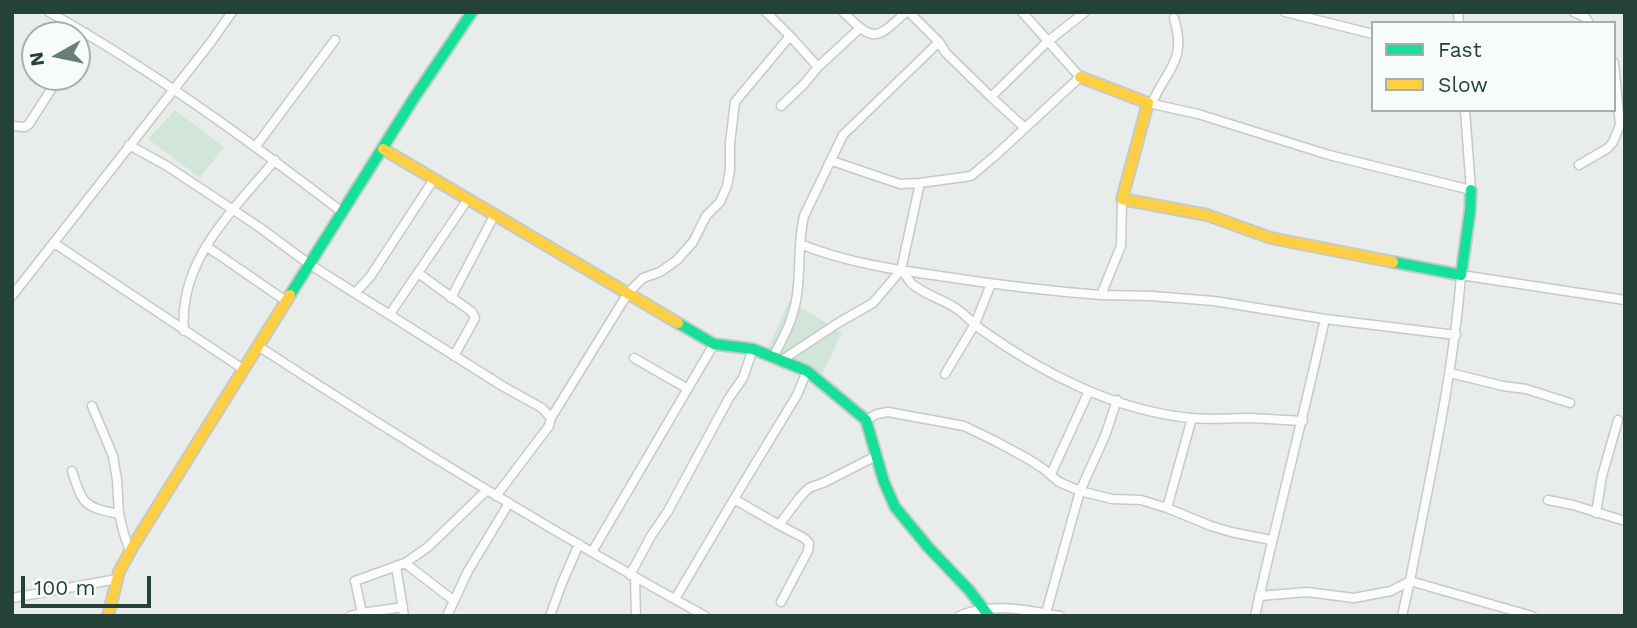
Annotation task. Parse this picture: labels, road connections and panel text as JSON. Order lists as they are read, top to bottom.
{
  "legend": ["Fast", "Slow"],
  "scale_bar": "100 m",
  "north": "left"
}
